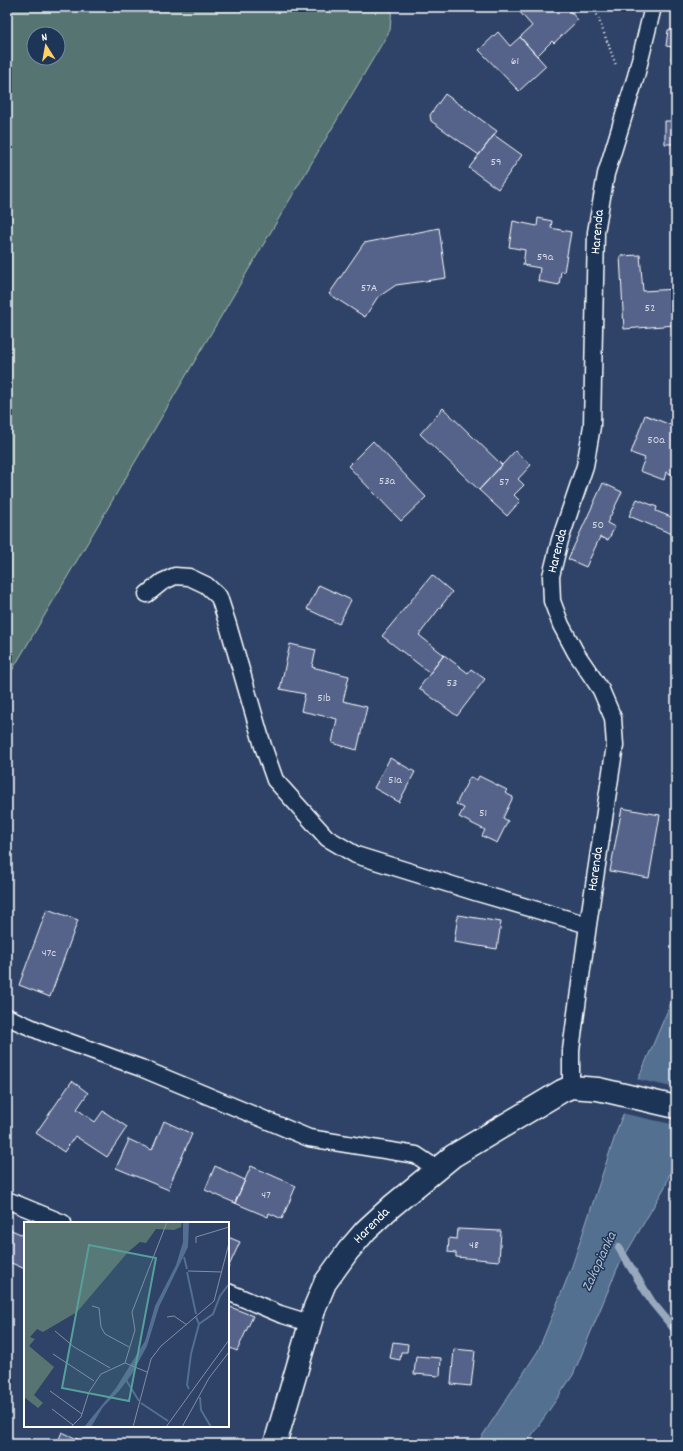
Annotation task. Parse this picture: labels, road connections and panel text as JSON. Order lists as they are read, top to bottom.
{
  "streets": {
    "street": ["Harenda"]
  },
  "water": ["Zakopianka"],
  "house_numbers": [
    "61",
    "59",
    "59a",
    "57A",
    "52",
    "50a",
    "53a",
    "57",
    "50",
    "53",
    "51b",
    "51a",
    "51",
    "47c",
    "47",
    "48"
  ],
  "north": "top"
}
